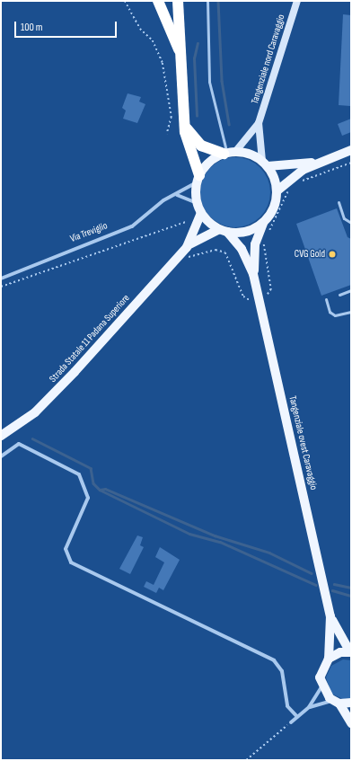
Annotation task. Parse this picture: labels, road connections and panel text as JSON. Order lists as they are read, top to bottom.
{
  "streets": {
    "main road": ["Tangenziale nord Caravaggio", "Strada Statale 11 Padana Superiore", "Tangenziale ovest Caravaggio"],
    "street": ["Via Treviglio"]
  },
  "crossings": [
    ["Tangenziale nord Caravaggio", "Via Treviglio"],
    ["Tangenziale nord Caravaggio", "Strada Statale 11 Padana Superiore"],
    ["Tangenziale nord Caravaggio", "Tangenziale ovest Caravaggio"],
    ["Via Treviglio", "Strada Statale 11 Padana Superiore"],
    ["Via Treviglio", "Tangenziale ovest Caravaggio"],
    ["Strada Statale 11 Padana Superiore", "Tangenziale ovest Caravaggio"]
  ],
  "places": ["CVG Gold"],
  "scale_bar": "100 m"
}
